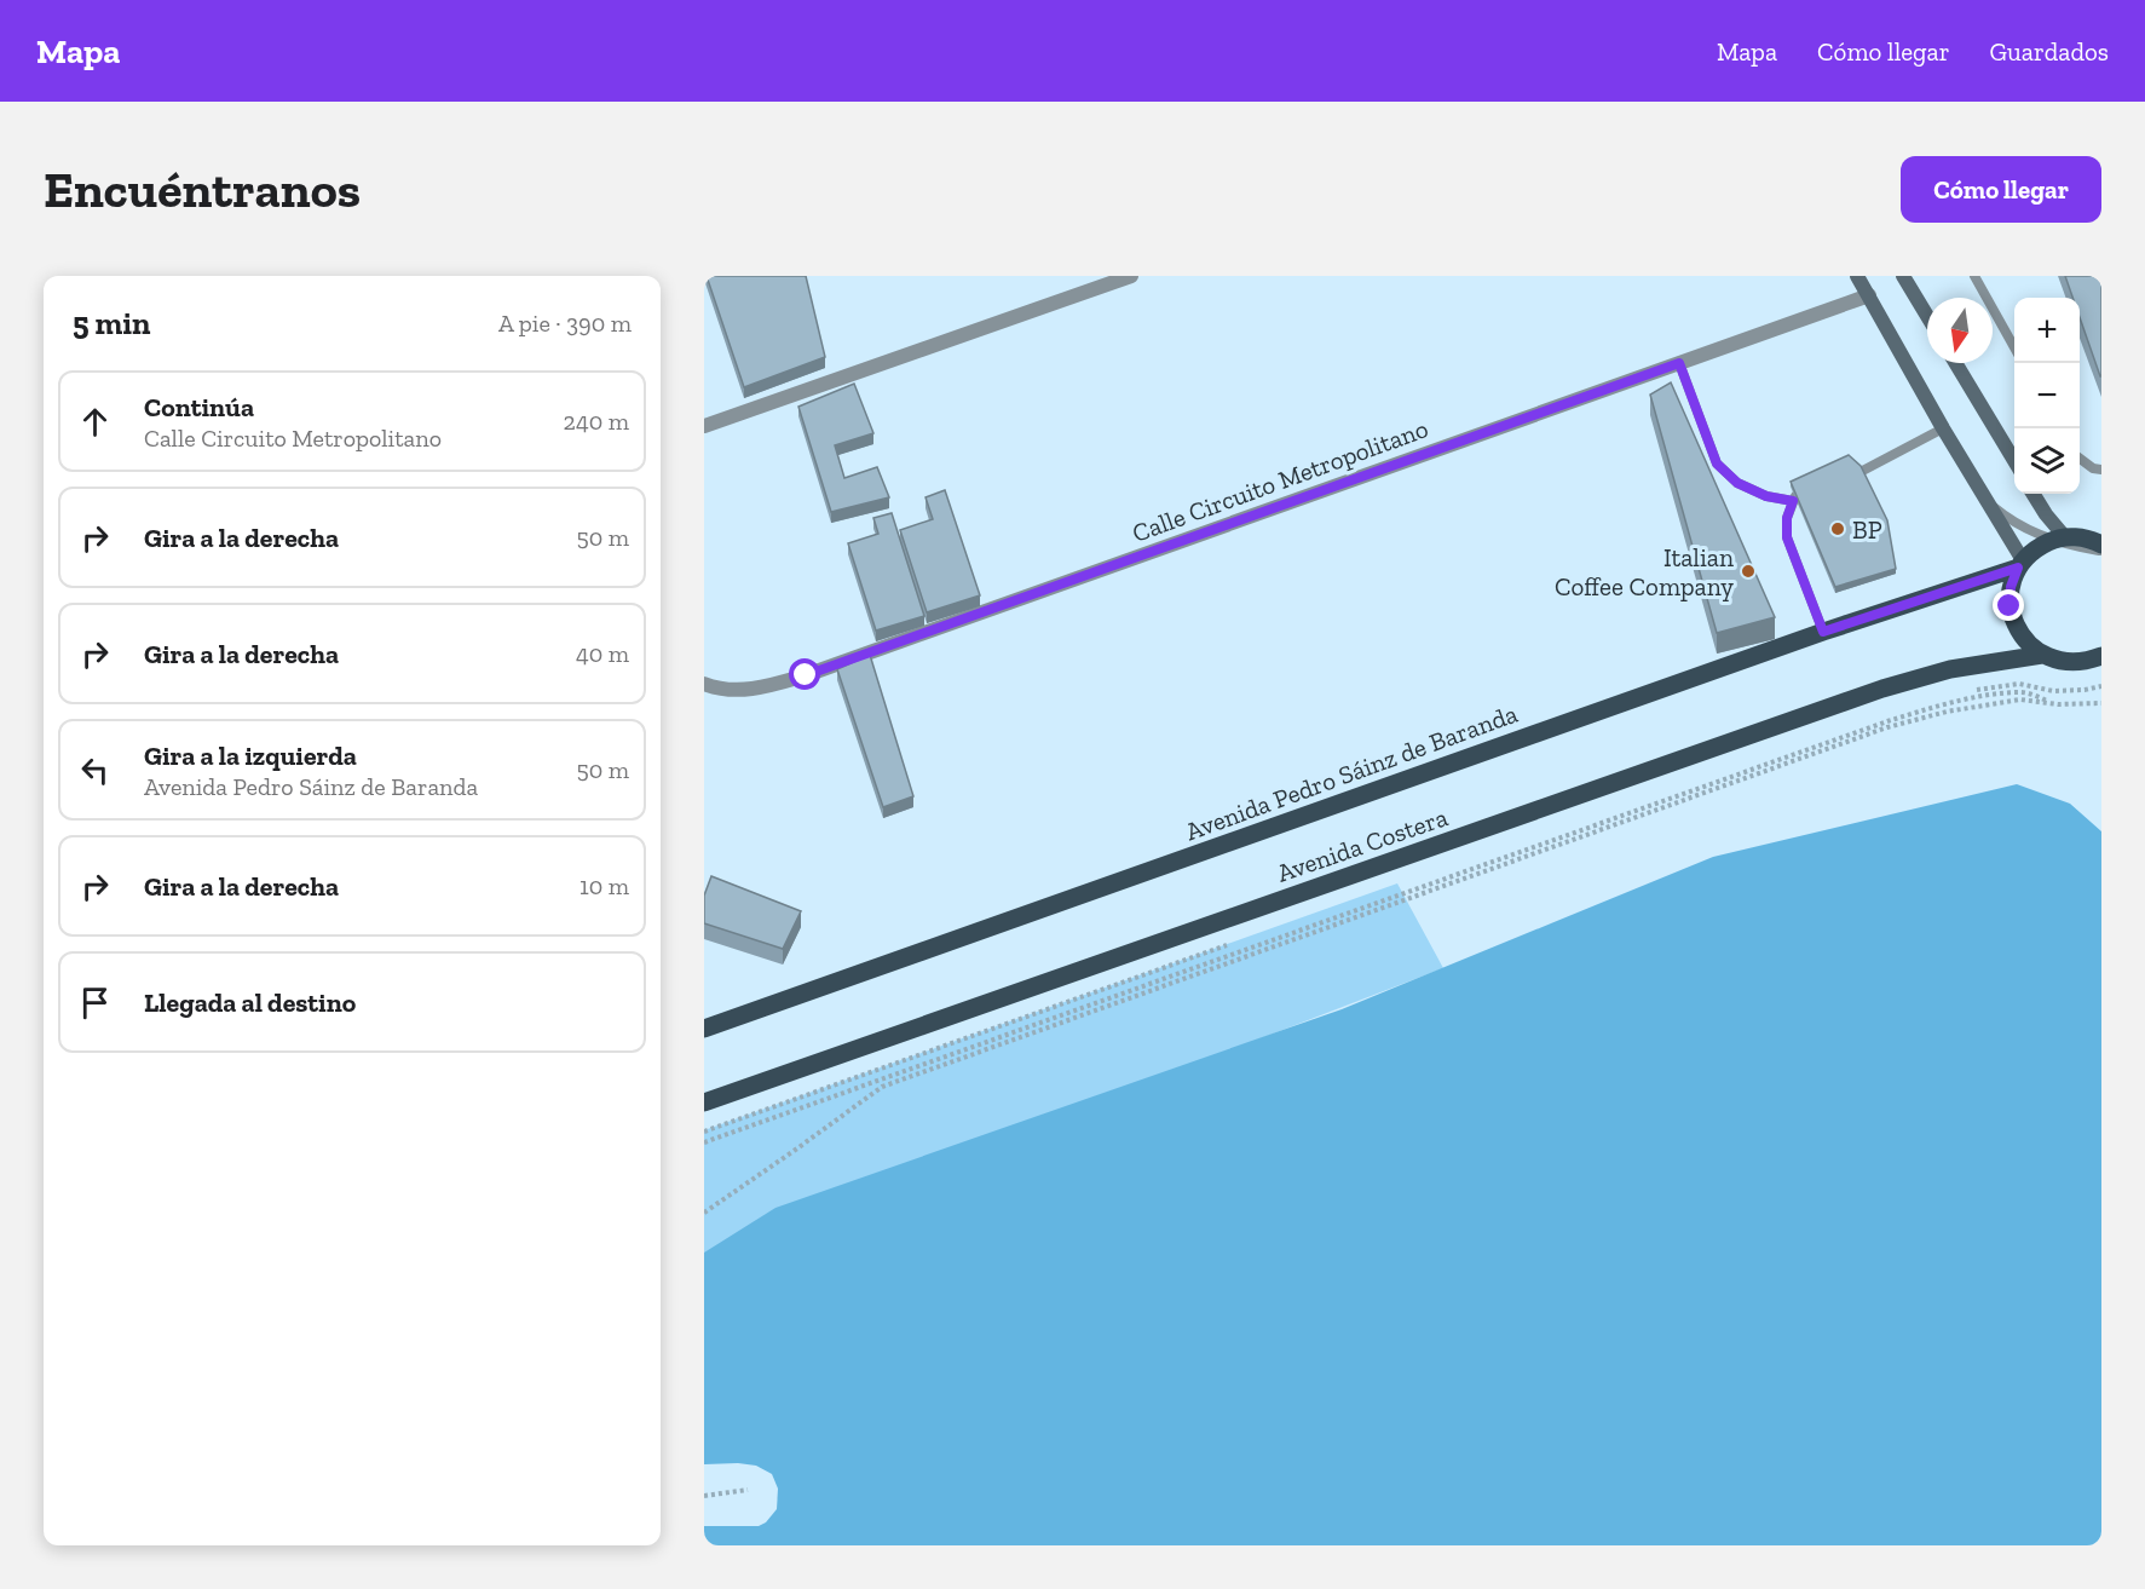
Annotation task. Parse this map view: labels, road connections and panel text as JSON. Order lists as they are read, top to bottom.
{
  "streets": {
    "main road": ["Avenida Pedro Sáinz de Baranda", "Avenida Costera"],
    "street": ["Calle Circuito Metropolitano"]
  },
  "places": ["BP", "Italian Coffee Company"],
  "north": "bottom",
  "page": {
    "header": "Mapa",
    "nav": ["Mapa", "Cómo llegar", "Guardados"],
    "buttons": "Cómo llegar",
    "title": "Encuéntranos",
    "heading": ["5 min", "A pie · 390 m"],
    "map_buttons": ["+", "−"],
    "list": [
      ["Continúa", "Calle Circuito Metropolitano", "240 m"],
      ["Gira a la derecha", "50 m"],
      ["Gira a la derecha", "40 m"],
      ["Gira a la izquierda", "Avenida Pedro Sáinz de Baranda", "50 m"],
      ["Gira a la derecha", "10 m"],
      "Llegada al destino"
    ]
  }
}
